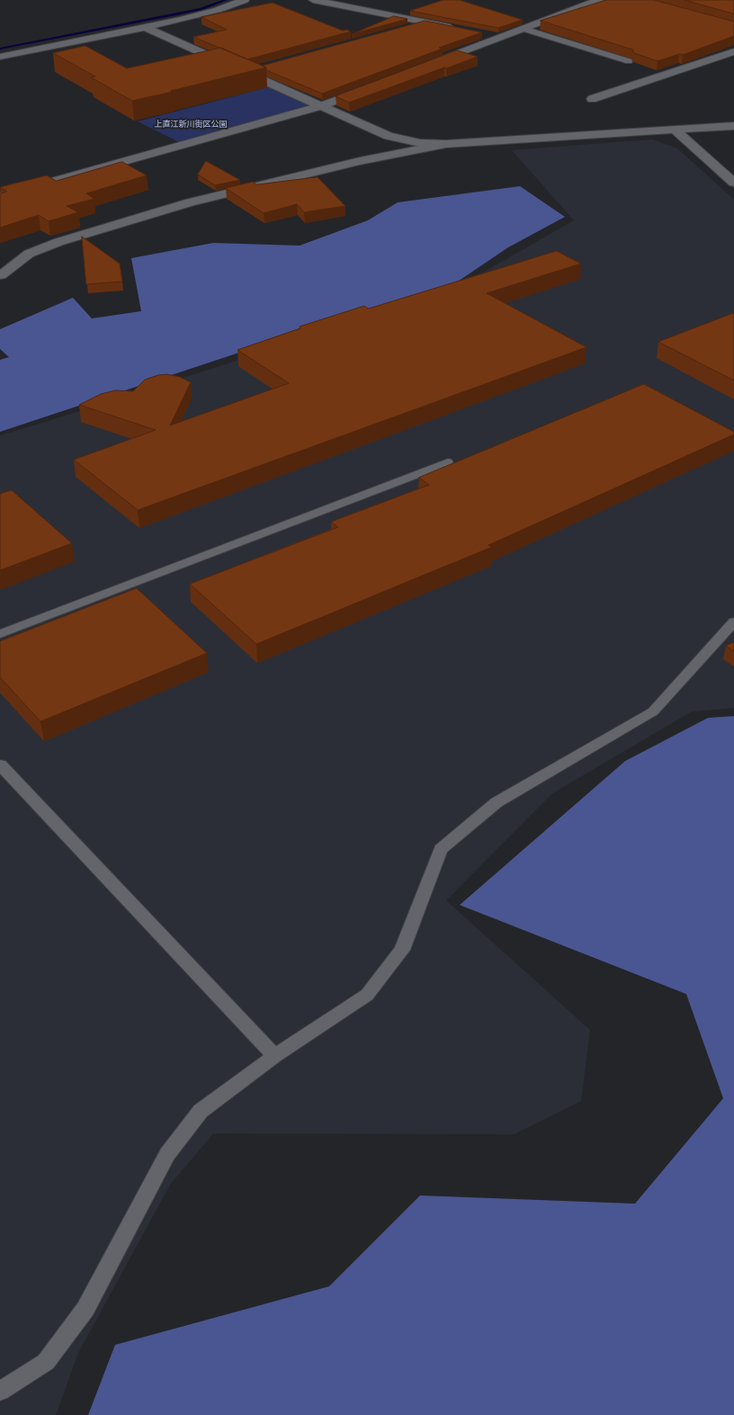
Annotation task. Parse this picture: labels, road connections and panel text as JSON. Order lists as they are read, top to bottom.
{
  "parks": ["上直江新川街区公園"]
}
